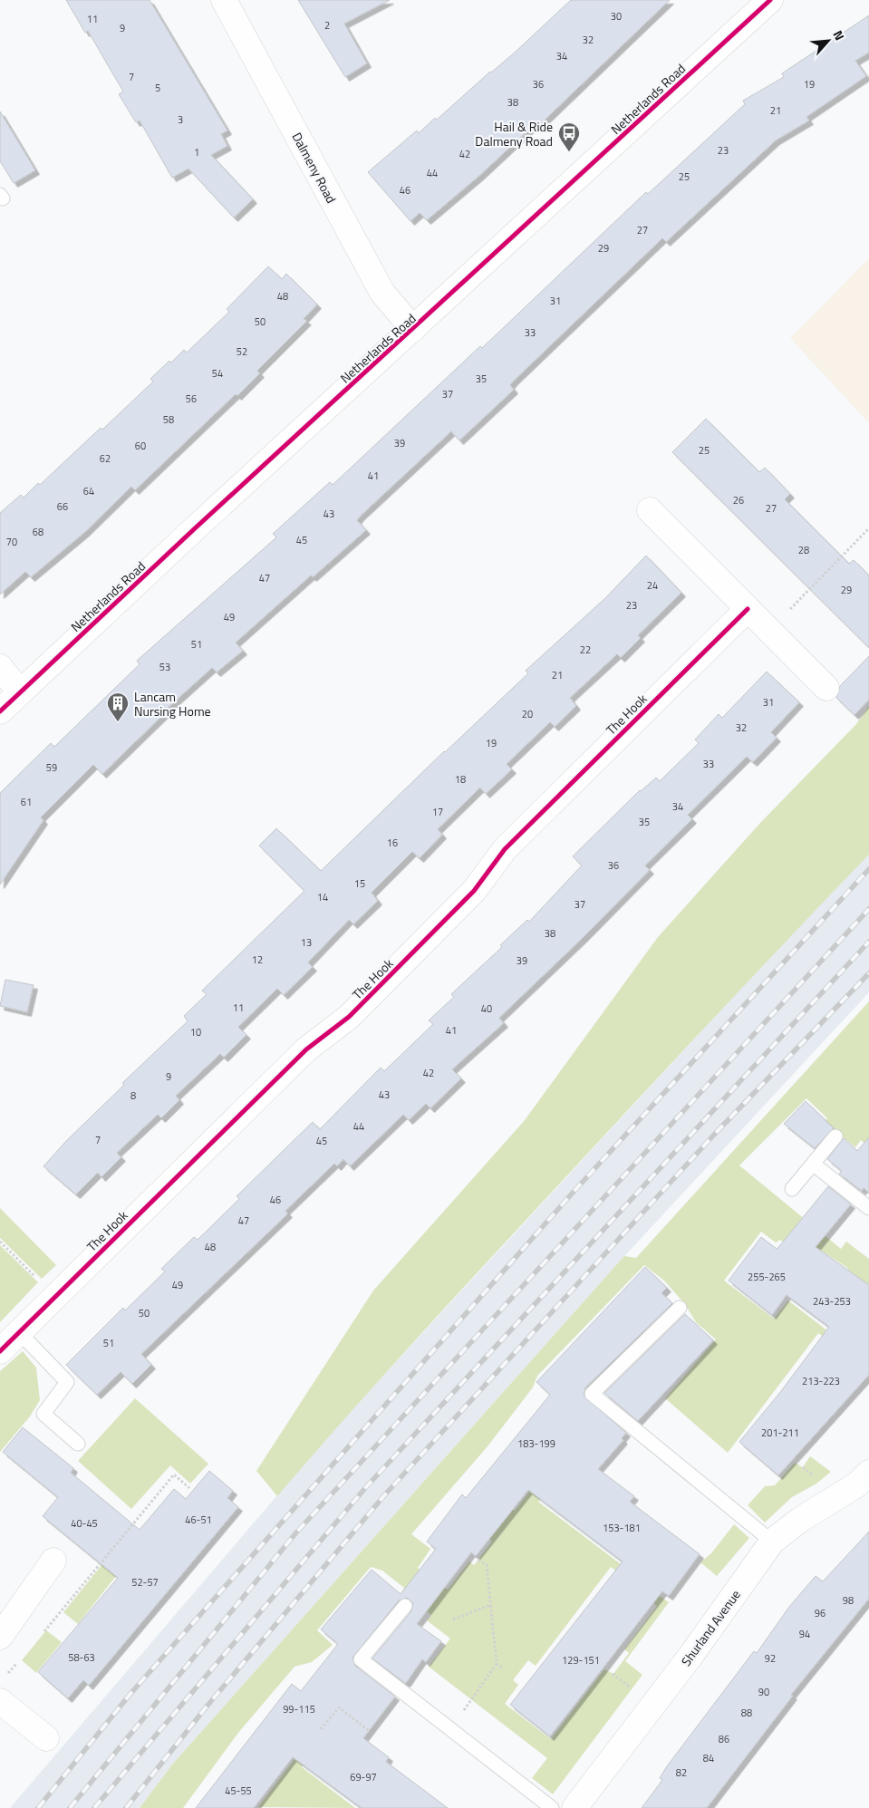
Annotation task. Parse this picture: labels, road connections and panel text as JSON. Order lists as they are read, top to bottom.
{
  "streets": {
    "street": [
      "Netherlands Road",
      "Dalmeny Road",
      "The Hook",
      "Shurland Avenue"
    ]
  },
  "crossings": [
    ["Netherlands Road", "Dalmeny Road"]
  ],
  "places": {
    "bus stop": ["Hail & Ride Dalmeny Road"],
    "building": ["Lancam Nursing Home"]
  },
  "house_numbers": [
    "30",
    "11",
    "2",
    "9",
    "32",
    "34",
    "7",
    "36",
    "19",
    "5",
    "38",
    "21",
    "3",
    "23",
    "1",
    "42",
    "44",
    "25",
    "46",
    "27",
    "29",
    "48",
    "31",
    "50",
    "33",
    "52",
    "54",
    "35",
    "37",
    "56",
    "58",
    "39",
    "60",
    "25",
    "62",
    "41",
    "64",
    "26",
    "66",
    "27",
    "43",
    "68",
    "45",
    "70",
    "28",
    "47",
    "24",
    "29",
    "23",
    "49",
    "51",
    "22",
    "53",
    "21",
    "31",
    "20",
    "32",
    "19",
    "33",
    "59",
    "18",
    "61",
    "34",
    "17",
    "35",
    "16",
    "36",
    "15",
    "14",
    "37",
    "38",
    "13",
    "12",
    "39",
    "11",
    "40",
    "41",
    "10",
    "42",
    "9",
    "43",
    "8",
    "44",
    "7",
    "45",
    "46",
    "47",
    "48",
    "255-265",
    "49",
    "243-253",
    "50",
    "51",
    "213-223",
    "201-211",
    "183-199",
    "46-51",
    "40-45",
    "153-181",
    "52-57",
    "98",
    "96",
    "94",
    "58-63",
    "92",
    "129-151",
    "90",
    "99-115",
    "88",
    "86",
    "84",
    "82",
    "69-97",
    "45-55"
  ],
  "north": "top right"
}
